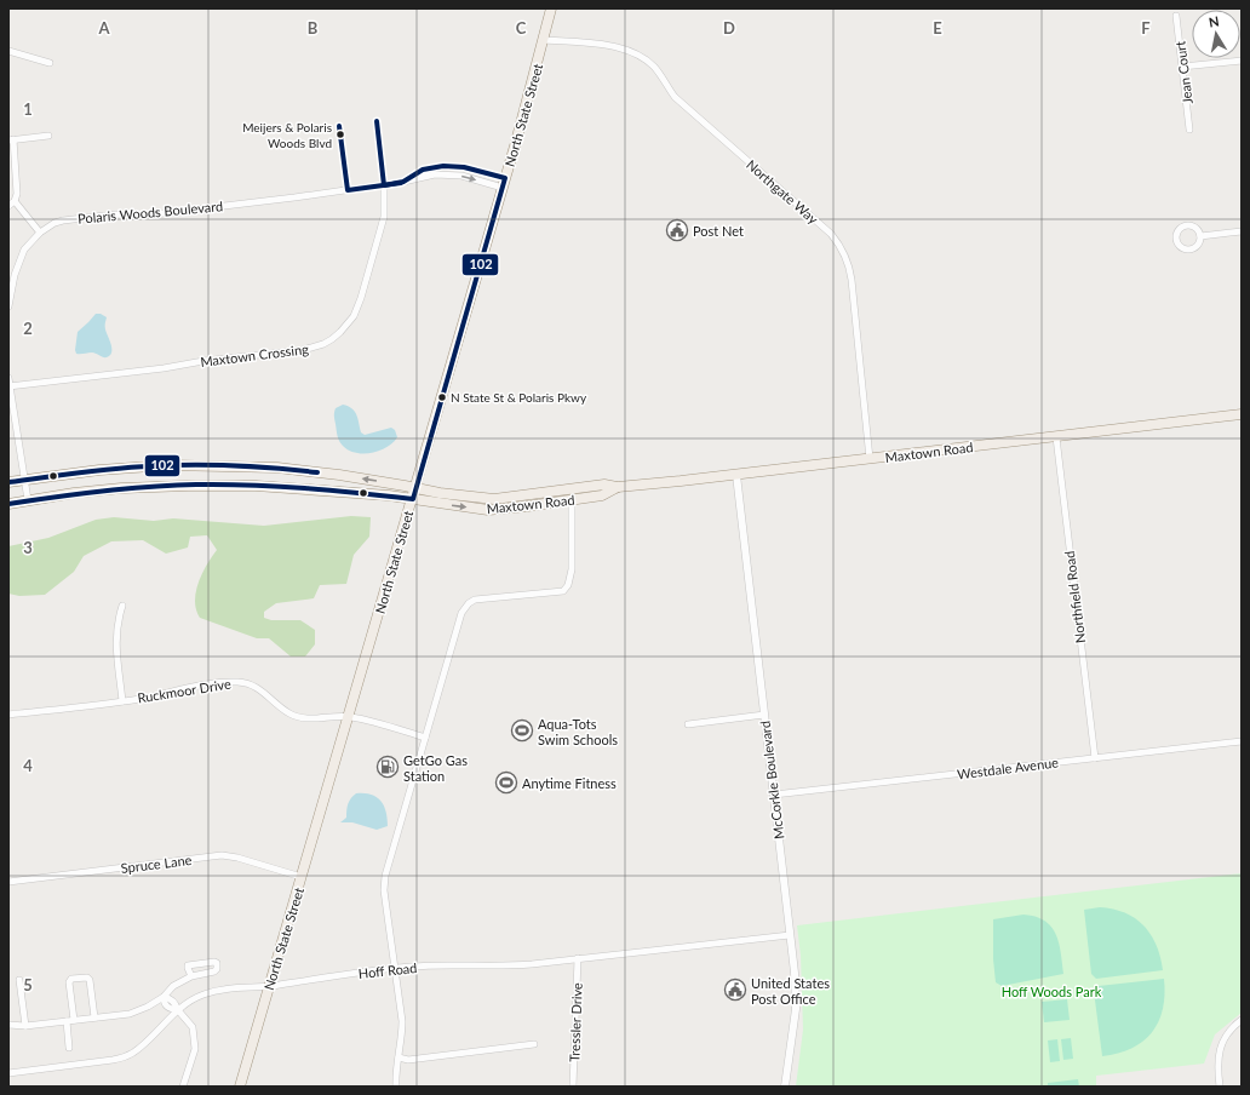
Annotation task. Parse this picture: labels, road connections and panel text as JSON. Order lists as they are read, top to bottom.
{
  "streets": {
    "main road": ["North State Street", "Maxtown Road"],
    "street": [
      "Jean Court",
      "Northgate Way",
      "Polaris Woods Boulevard",
      "Maxtown Crossing",
      "Northfield Road",
      "Ruckmoor Drive",
      "Westdale Avenue",
      "McCorkle Boulevard",
      "Spruce Lane",
      "Hoff Road",
      "Tressler Drive"
    ]
  },
  "crossings": [
    ["North State Street", "Northgate Way"],
    ["North State Street", "Polaris Woods Boulevard"],
    ["North State Street", "Maxtown Road"],
    ["North State Street", "Ruckmoor Drive"],
    ["North State Street", "Spruce Lane"],
    ["North State Street", "Hoff Road"],
    ["Northgate Way", "Maxtown Road"],
    ["Polaris Woods Boulevard", "Maxtown Crossing"],
    ["Maxtown Road", "Northfield Road"],
    ["Maxtown Road", "McCorkle Boulevard"],
    ["Northfield Road", "Westdale Avenue"],
    ["Westdale Avenue", "McCorkle Boulevard"],
    ["McCorkle Boulevard", "Hoff Road"],
    ["Hoff Road", "Tressler Drive"]
  ],
  "parks": ["Hoff Woods Park"],
  "places": {
    "other": ["Meijers & Polaris Woods Blvd", "N State St & Polaris Pkwy"],
    "public building": ["Post Net", "United States Post Office"],
    "sports": ["Aqua-Tots Swim Schools", "Anytime Fitness"],
    "fuel station": ["GetGo Gas Station"]
  },
  "lines": ["transit line 102"],
  "north": "top",
  "grid": {
    "columns": [
      "A",
      "B",
      "C",
      "D",
      "E",
      "F"
    ],
    "rows": [
      "1",
      "2",
      "3",
      "4",
      "5"
    ]
  }
}
